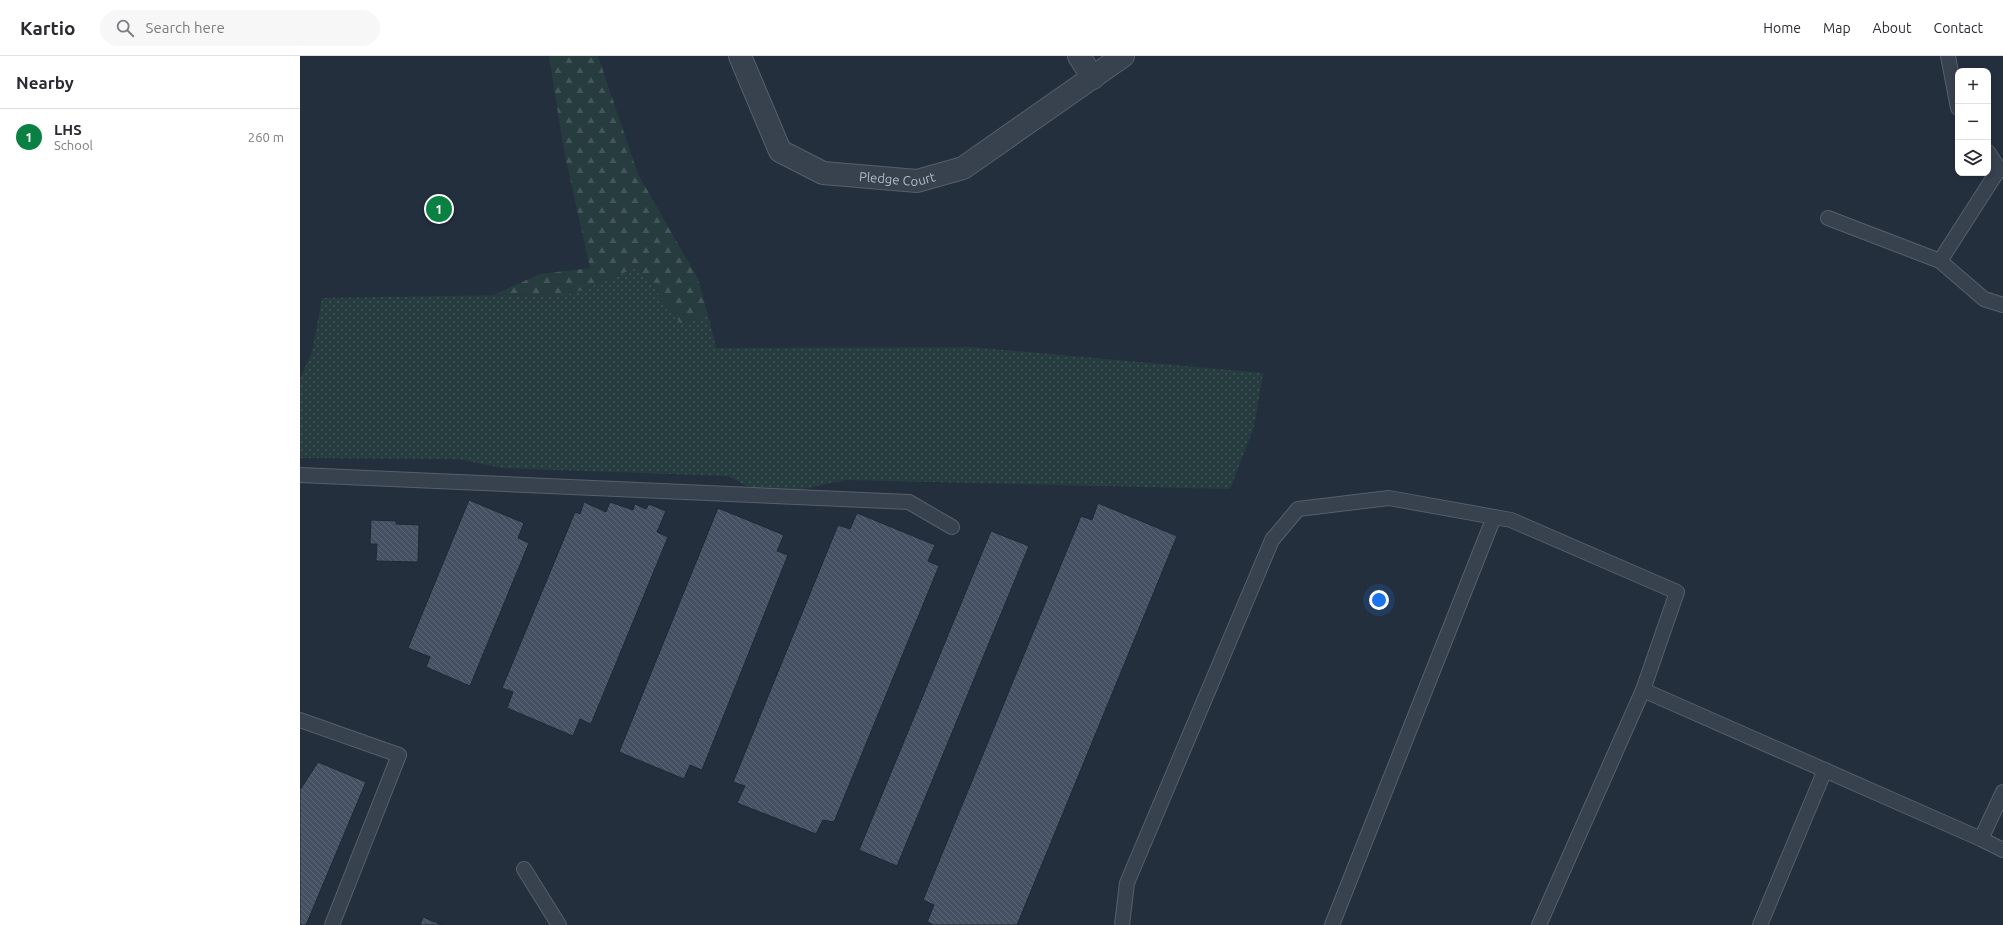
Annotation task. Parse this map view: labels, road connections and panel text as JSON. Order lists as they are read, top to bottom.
{
  "streets": {
    "street": ["Pledge Court"]
  },
  "page": {
    "header": "Kartio",
    "search": "Search here",
    "nav": [
      "Home",
      "Map",
      "About",
      "Contact"
    ],
    "heading": "Nearby",
    "map_buttons": ["+", "−"],
    "list": [
      {
        "mark": "1",
        "name": "LHS",
        "note": "School",
        "value": "260 m"
      }
    ],
    "pins": "1"
  }
}
